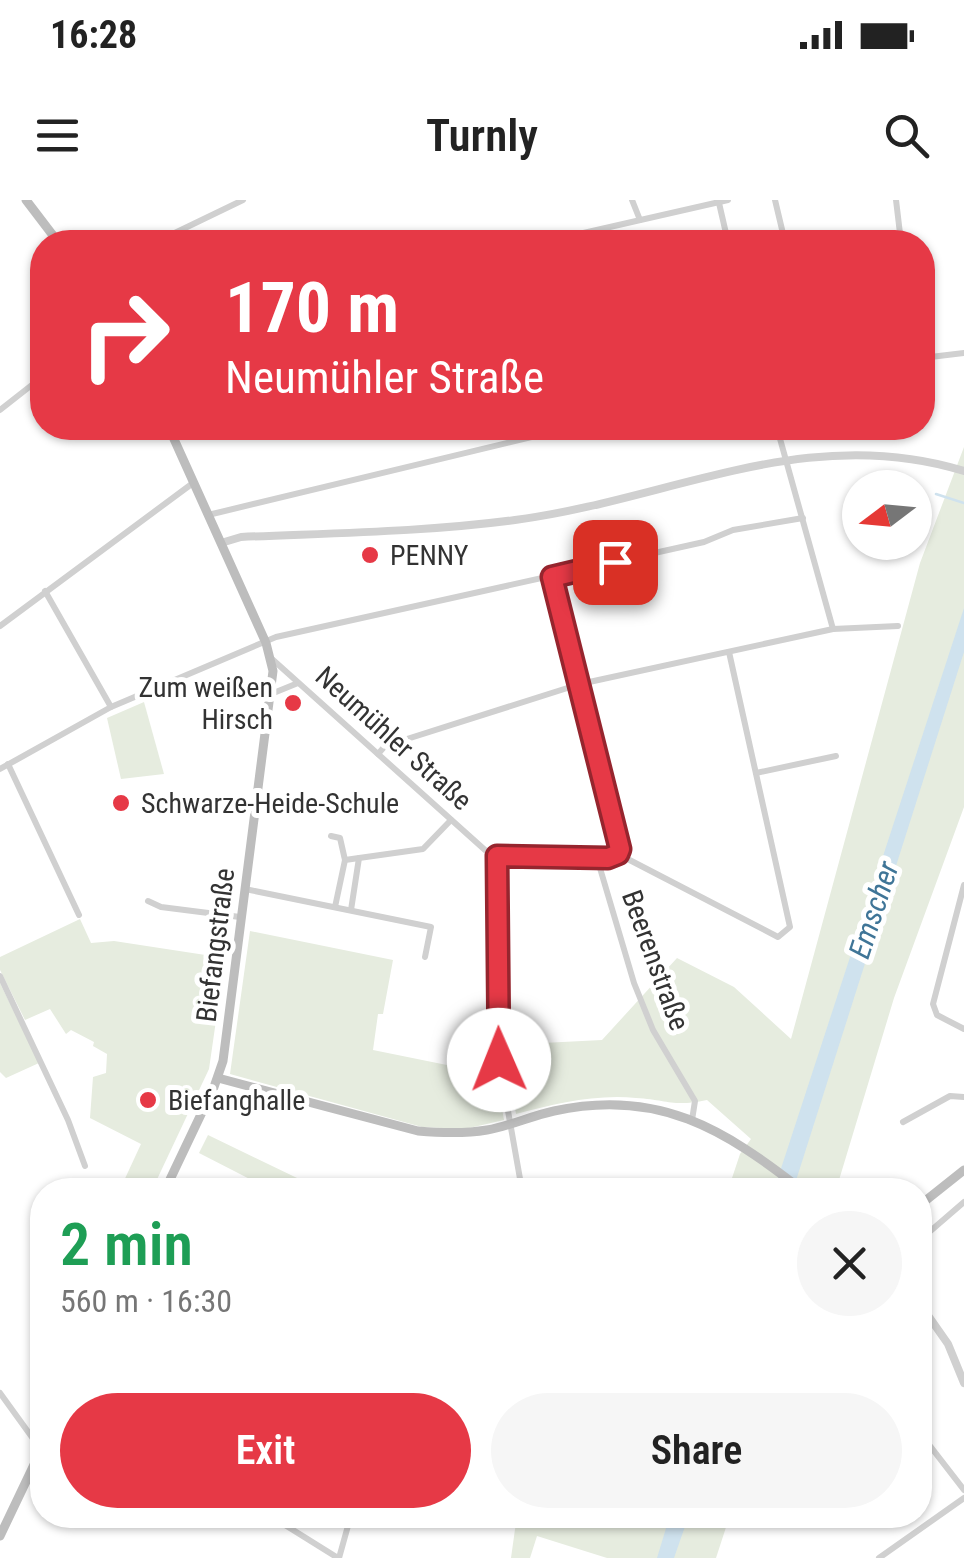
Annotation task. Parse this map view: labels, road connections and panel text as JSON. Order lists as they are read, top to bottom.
{
  "streets": {
    "main road": ["Neumühler Straße", "Biefangstraße"],
    "street": ["Beerenstraße"]
  },
  "crossings": [
    ["Neumühler Straße", "Biefangstraße"]
  ],
  "water": ["Emscher"],
  "places": [
    "PENNY",
    "Zum weißen Hirsch",
    "Schwarze-Heide-Schule",
    "Biefanghalle"
  ],
  "north": "left",
  "page": {
    "status": "16:28",
    "header": "Turnly",
    "turn": ["170 m", "Neumühler Straße"],
    "heading": ["2 min", "560 m · 16:30"],
    "buttons": ["Exit", "Share"]
  }
}
